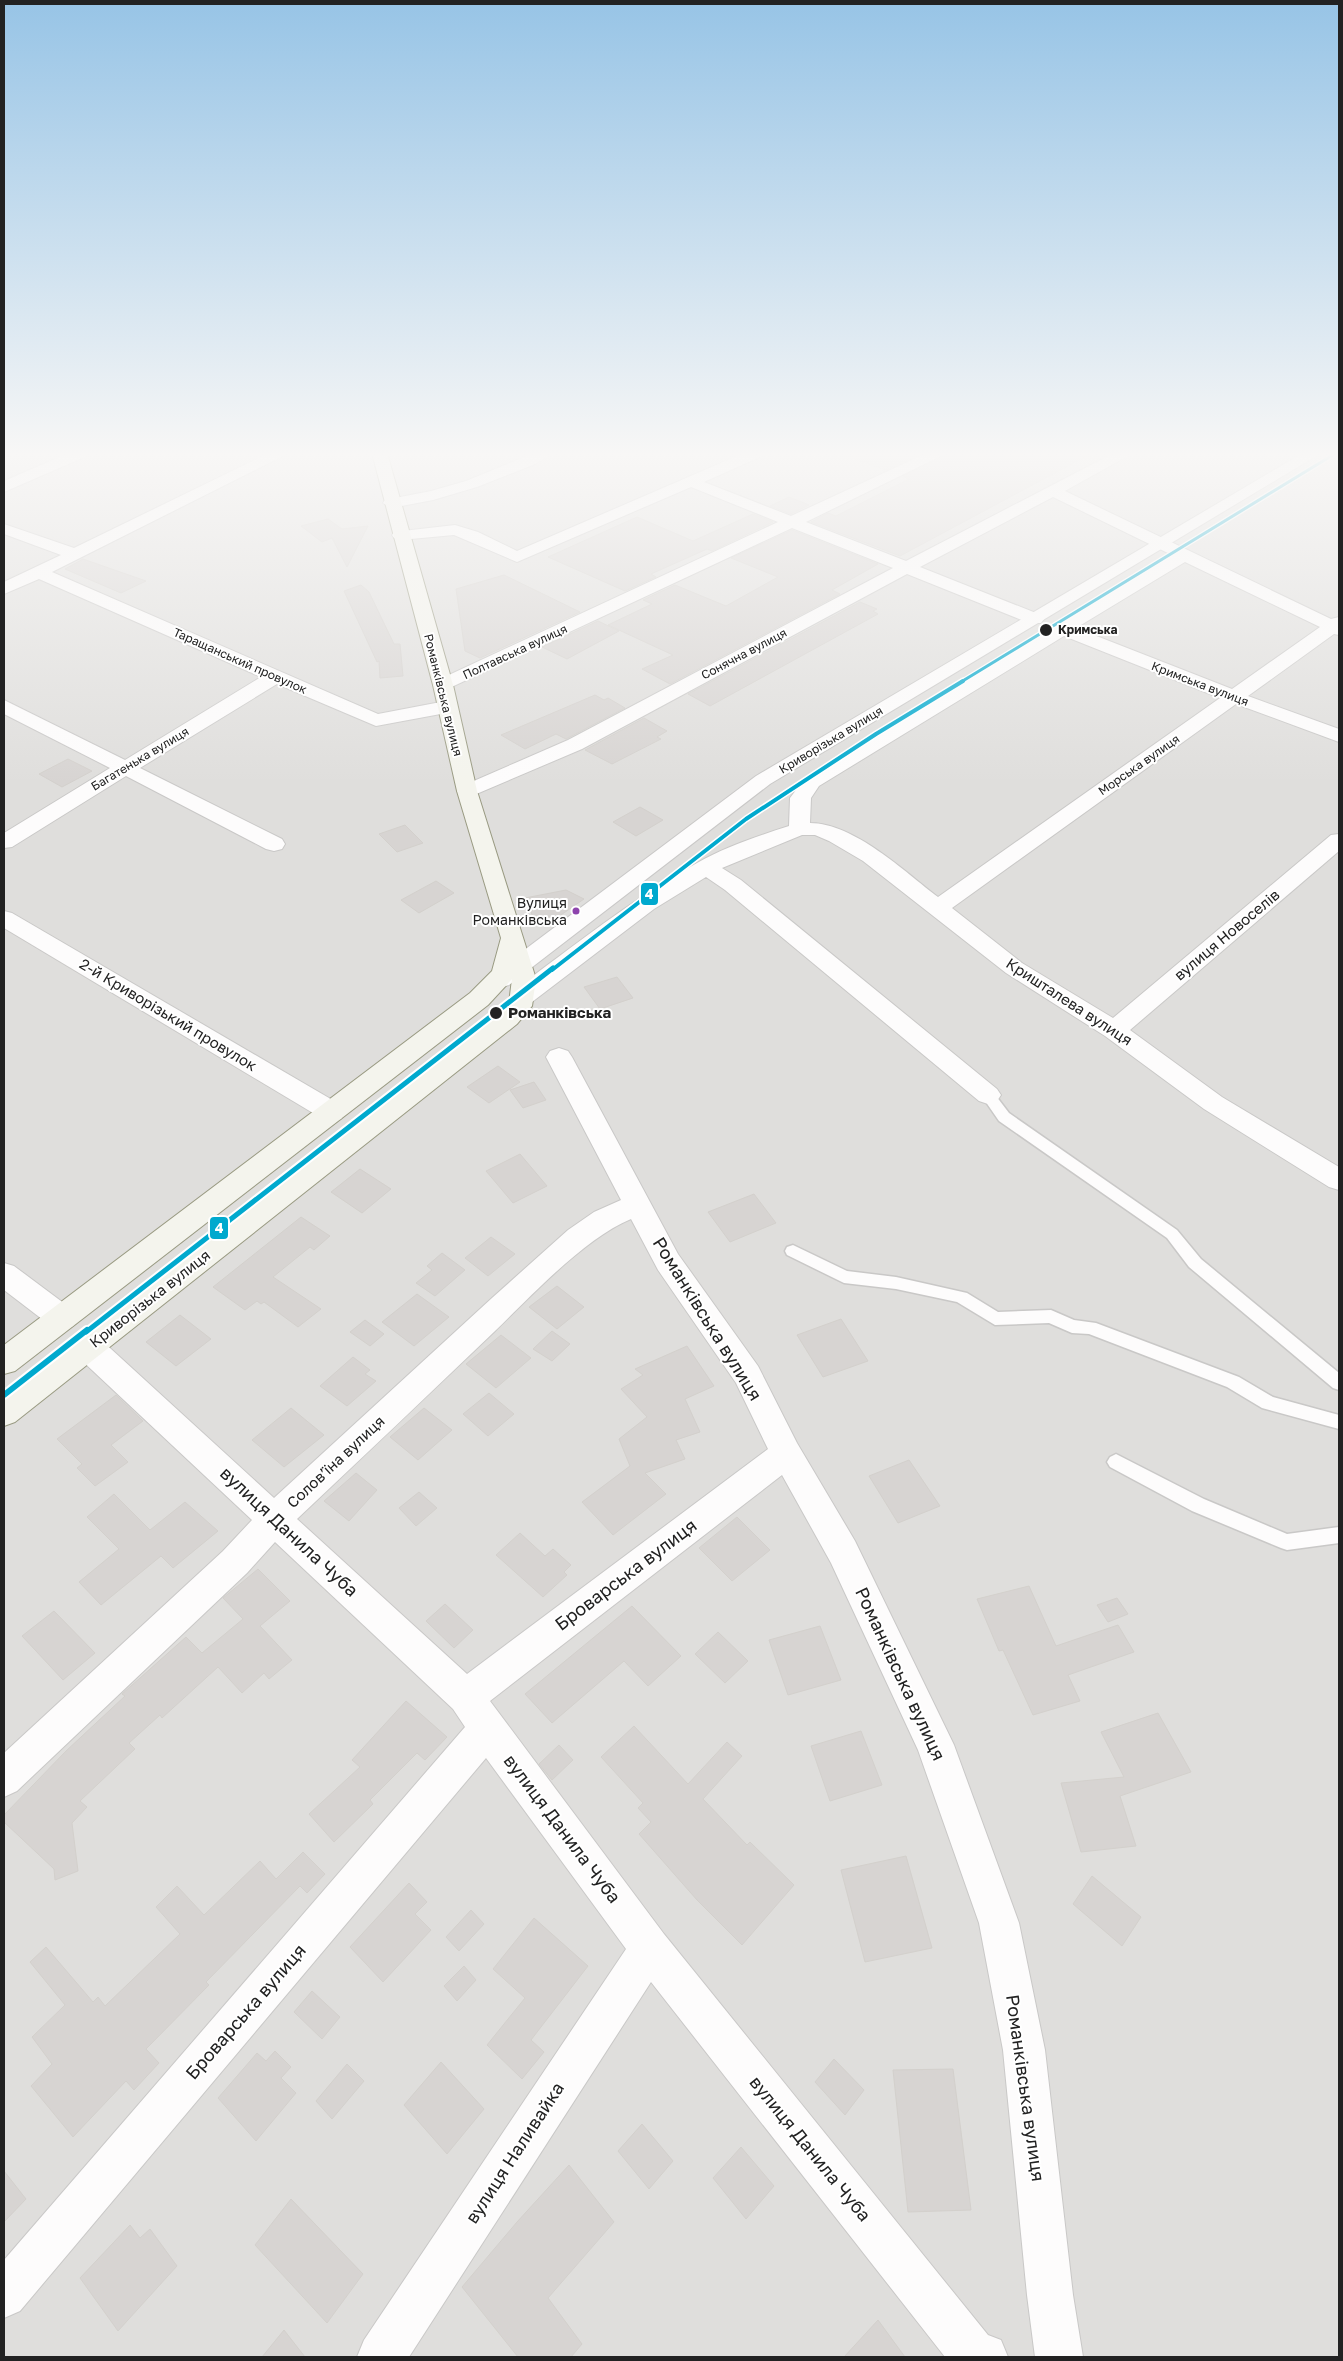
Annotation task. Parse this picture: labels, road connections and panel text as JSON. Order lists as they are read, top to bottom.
{
  "streets": {
    "main road": ["Романківська вулиця", "Криворізька вулиця"],
    "street": [
      "Полтавська вулиця",
      "Сонячна вулиця",
      "Таращанський провулок",
      "Кримська вулиця",
      "Багатенька вулиця",
      "Морська вулиця",
      "вулиця Новоселів",
      "Кришталева вулиця",
      "2-й Криворізький провулок",
      "Соловʼїна вулиця",
      "вулиця Данила Чуба",
      "Броварська вулиця",
      "вулиця Наливайка"
    ]
  },
  "crossings": [
    ["Полтавська вулиця", "Романківська вулиця"],
    ["Сонячна вулиця", "Романківська вулиця"],
    ["Таращанський провулок", "Романківська вулиця"],
    ["Таращанський провулок", "Багатенька вулиця"],
    ["Кримська вулиця", "Морська вулиця"],
    ["Романківська вулиця", "Криворізька вулиця"],
    ["Романківська вулиця", "Соловʼїна вулиця"],
    ["Романківська вулиця", "Броварська вулиця"],
    ["Криворізька вулиця", "2-й Криворізький провулок"],
    ["Криворізька вулиця", "вулиця Данила Чуба"],
    ["Морська вулиця", "Кришталева вулиця"],
    ["вулиця Новоселів", "Кришталева вулиця"],
    ["Соловʼїна вулиця", "вулиця Данила Чуба"],
    ["вулиця Данила Чуба", "Броварська вулиця"],
    ["вулиця Данила Чуба", "вулиця Наливайка"]
  ],
  "places": ["Кримська", "Вулиця Романківська", "Романківська"],
  "lines": ["transit line 4"]
}
